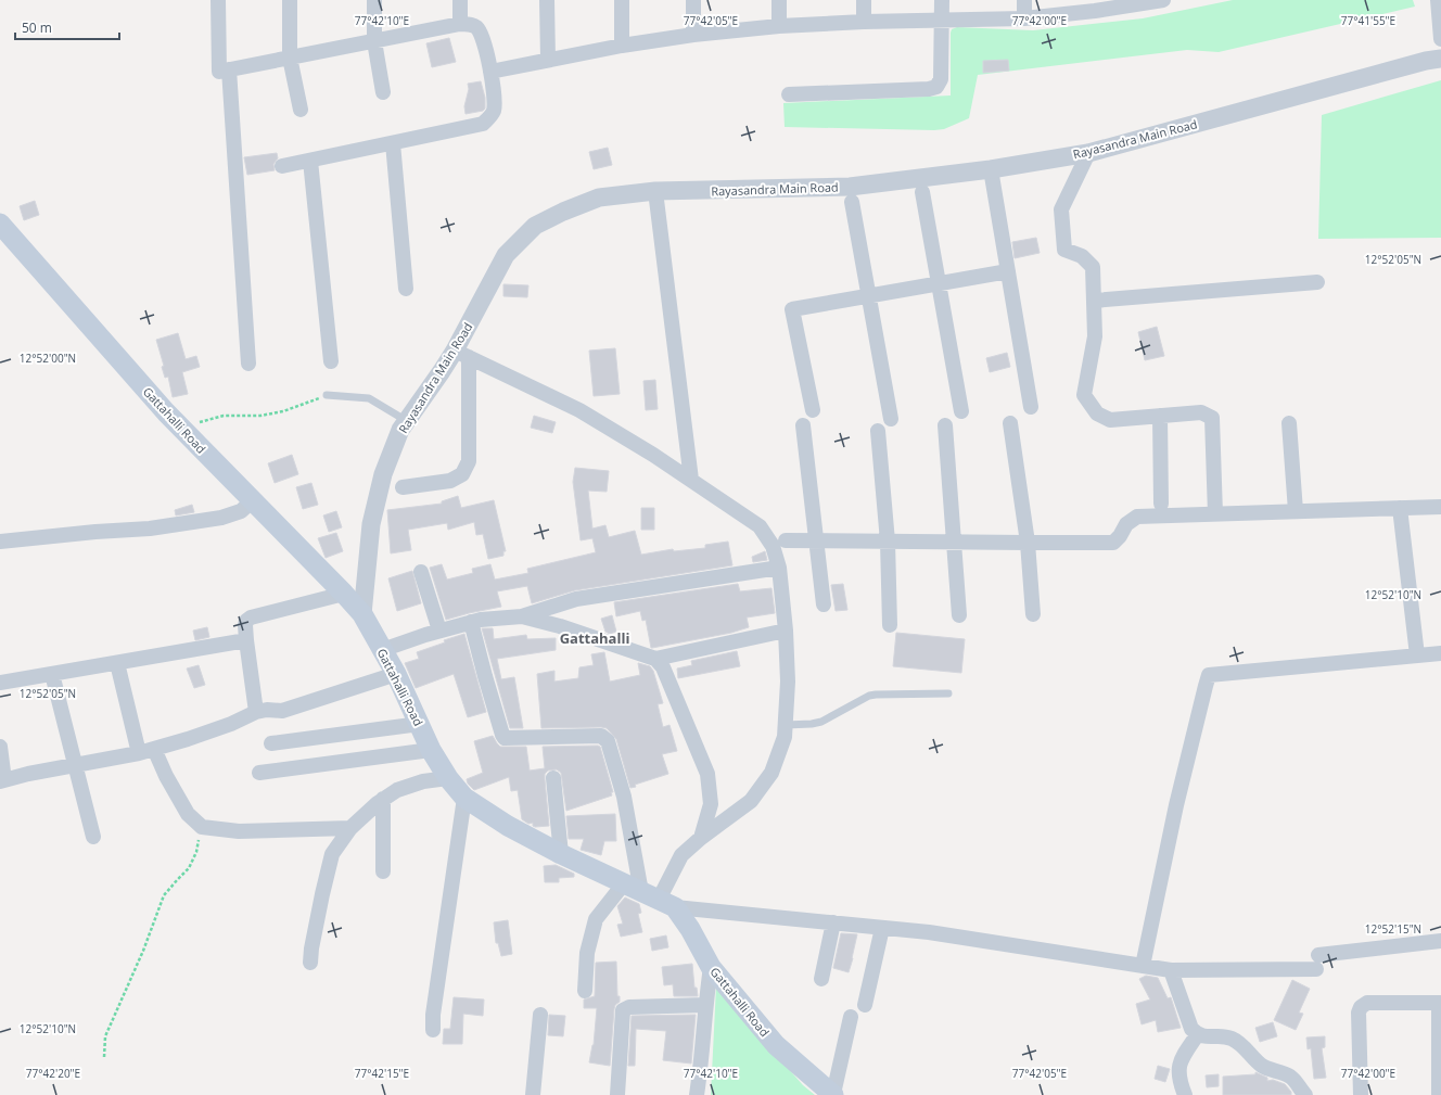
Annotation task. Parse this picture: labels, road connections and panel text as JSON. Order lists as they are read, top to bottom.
{
  "streets": {
    "main road": ["Gattahalli Road"],
    "street": ["Rayasandra Main Road"]
  },
  "crossings": [
    ["Rayasandra Main Road", "Gattahalli Road"]
  ],
  "districts": ["Gattahalli"],
  "scale_bar": "50 m",
  "coordinates": [
    "77°42'10\"E",
    "77°42'05\"E",
    "77°42'00\"E",
    "77°41'55\"E",
    "12°52'05\"N",
    "12°52'00\"N",
    "12°52'10\"N",
    "12°52'15\"N",
    "77°42'20\"E",
    "77°42'15\"E"
  ]
}
